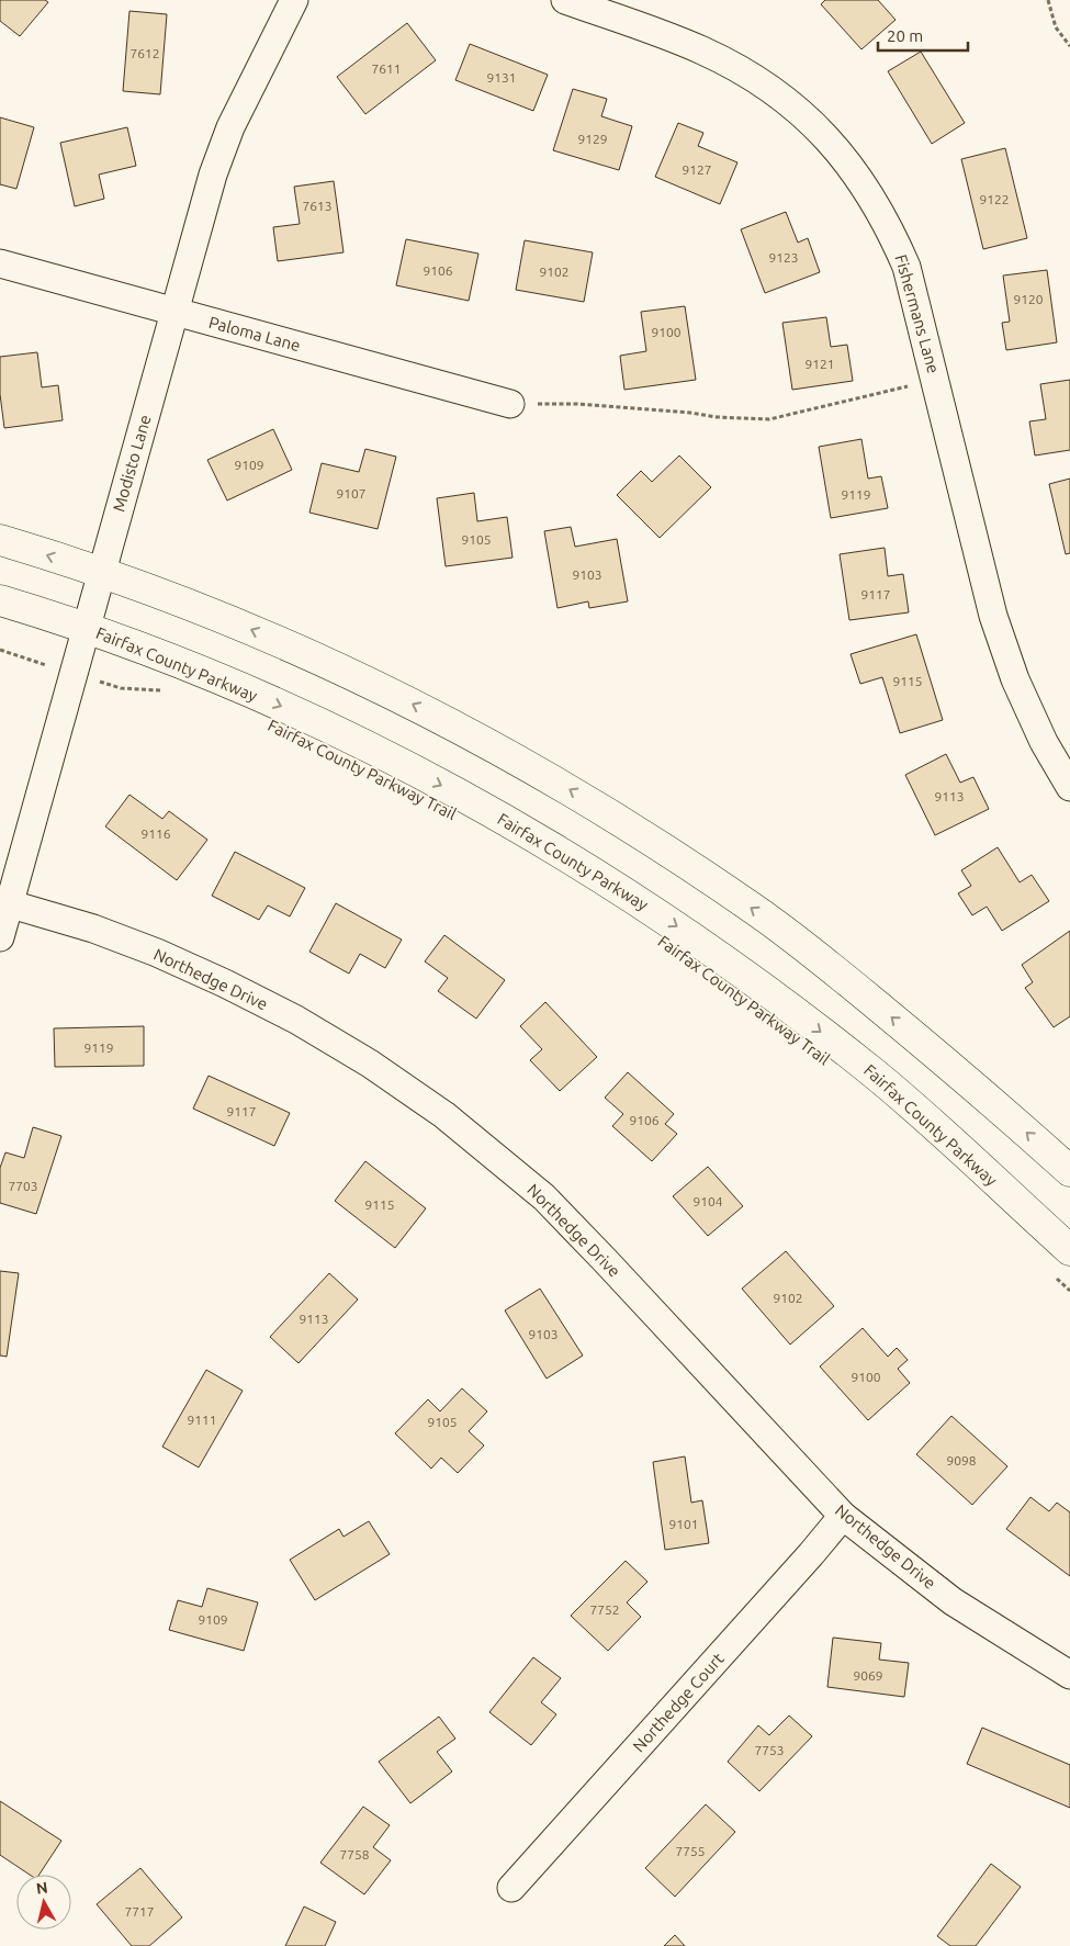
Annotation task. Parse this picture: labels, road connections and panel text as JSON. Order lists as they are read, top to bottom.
{
  "streets": {
    "highway": ["Fairfax County Parkway"],
    "street": [
      "Fishermans Lane",
      "Paloma Lane",
      "Modisto Lane",
      "Northedge Drive",
      "Northedge Court"
    ]
  },
  "crossings": [
    ["Paloma Lane", "Modisto Lane"],
    ["Modisto Lane", "Fairfax County Parkway"],
    ["Modisto Lane", "Northedge Drive"],
    ["Northedge Drive", "Northedge Court"]
  ],
  "house_numbers": [
    "7612",
    "7611",
    "9131",
    "9129",
    "9127",
    "9122",
    "7613",
    "9123",
    "9106",
    "9102",
    "9120",
    "9100",
    "9121",
    "9109",
    "9107",
    "9119",
    "9105",
    "9103",
    "9117",
    "9115",
    "9113",
    "9116",
    "9119",
    "9117",
    "9106",
    "7703",
    "9104",
    "9115",
    "9102",
    "9113",
    "9103",
    "9100",
    "9111",
    "9105",
    "9098",
    "9101",
    "7752",
    "9109",
    "9069",
    "7753",
    "7755",
    "7758",
    "7717"
  ],
  "scale_bar": "20 m",
  "north": "top"
}
